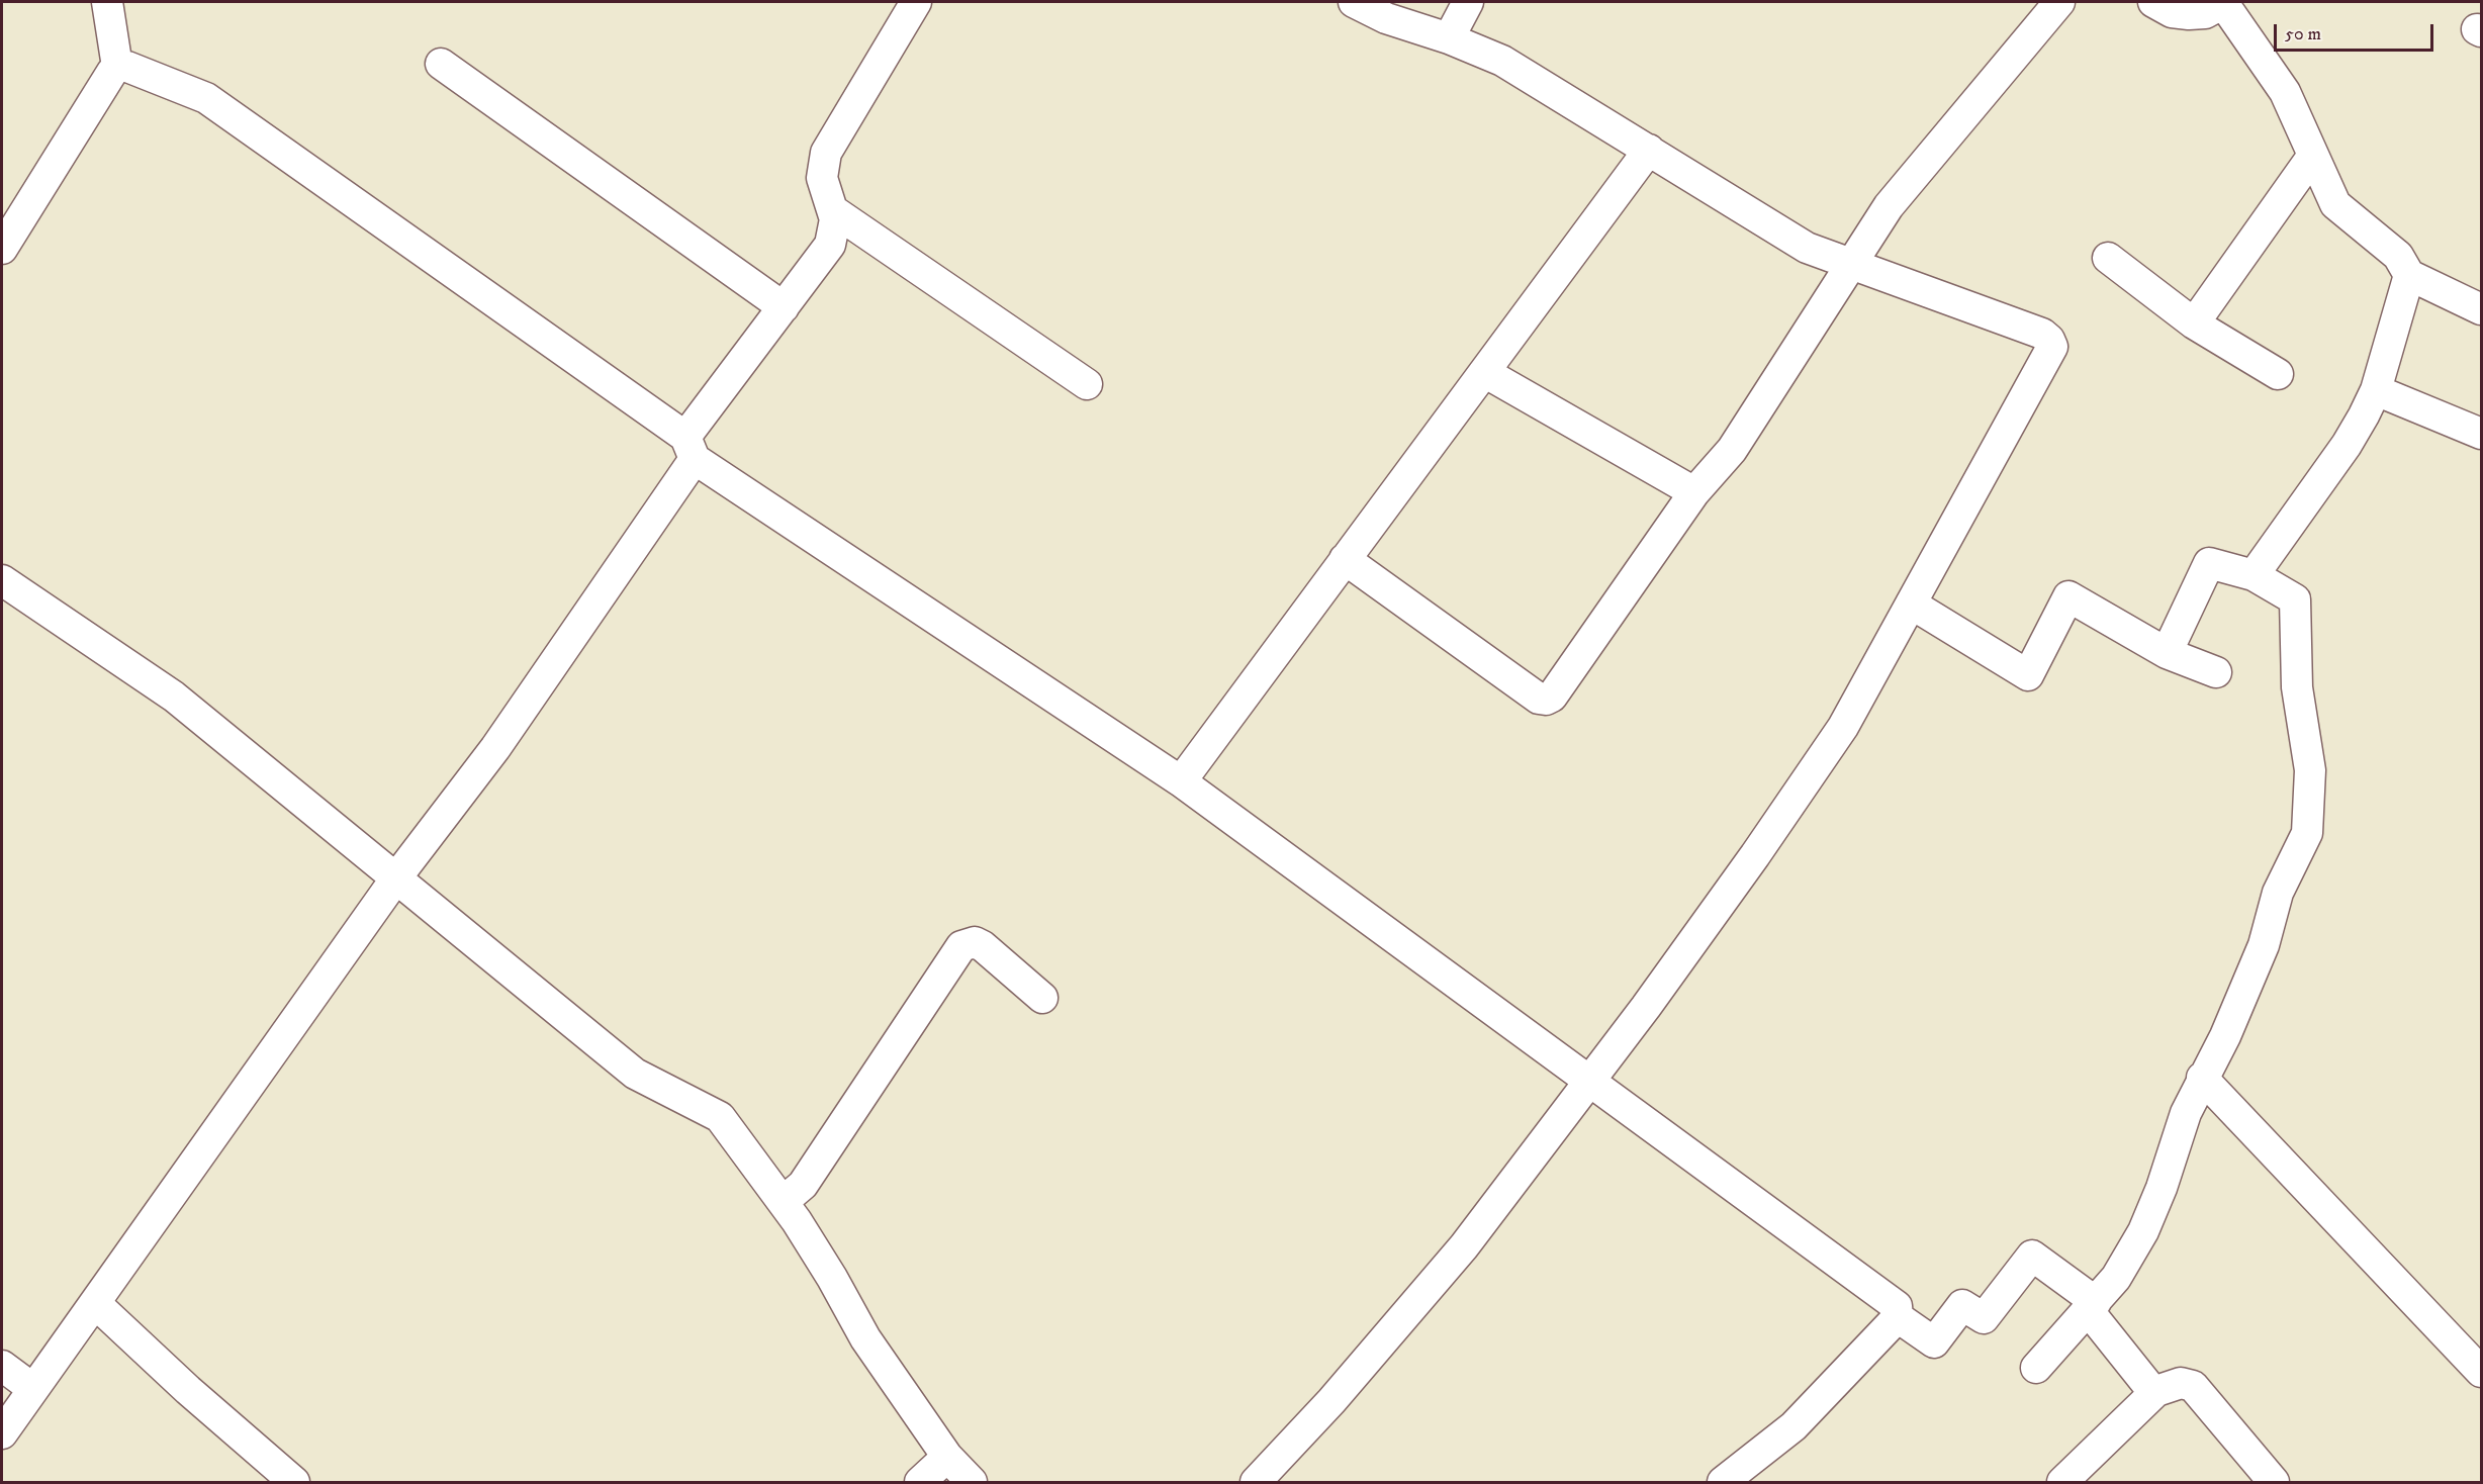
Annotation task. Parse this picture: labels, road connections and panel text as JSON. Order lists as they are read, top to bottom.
{
  "scale_bar": "50 m"
}
